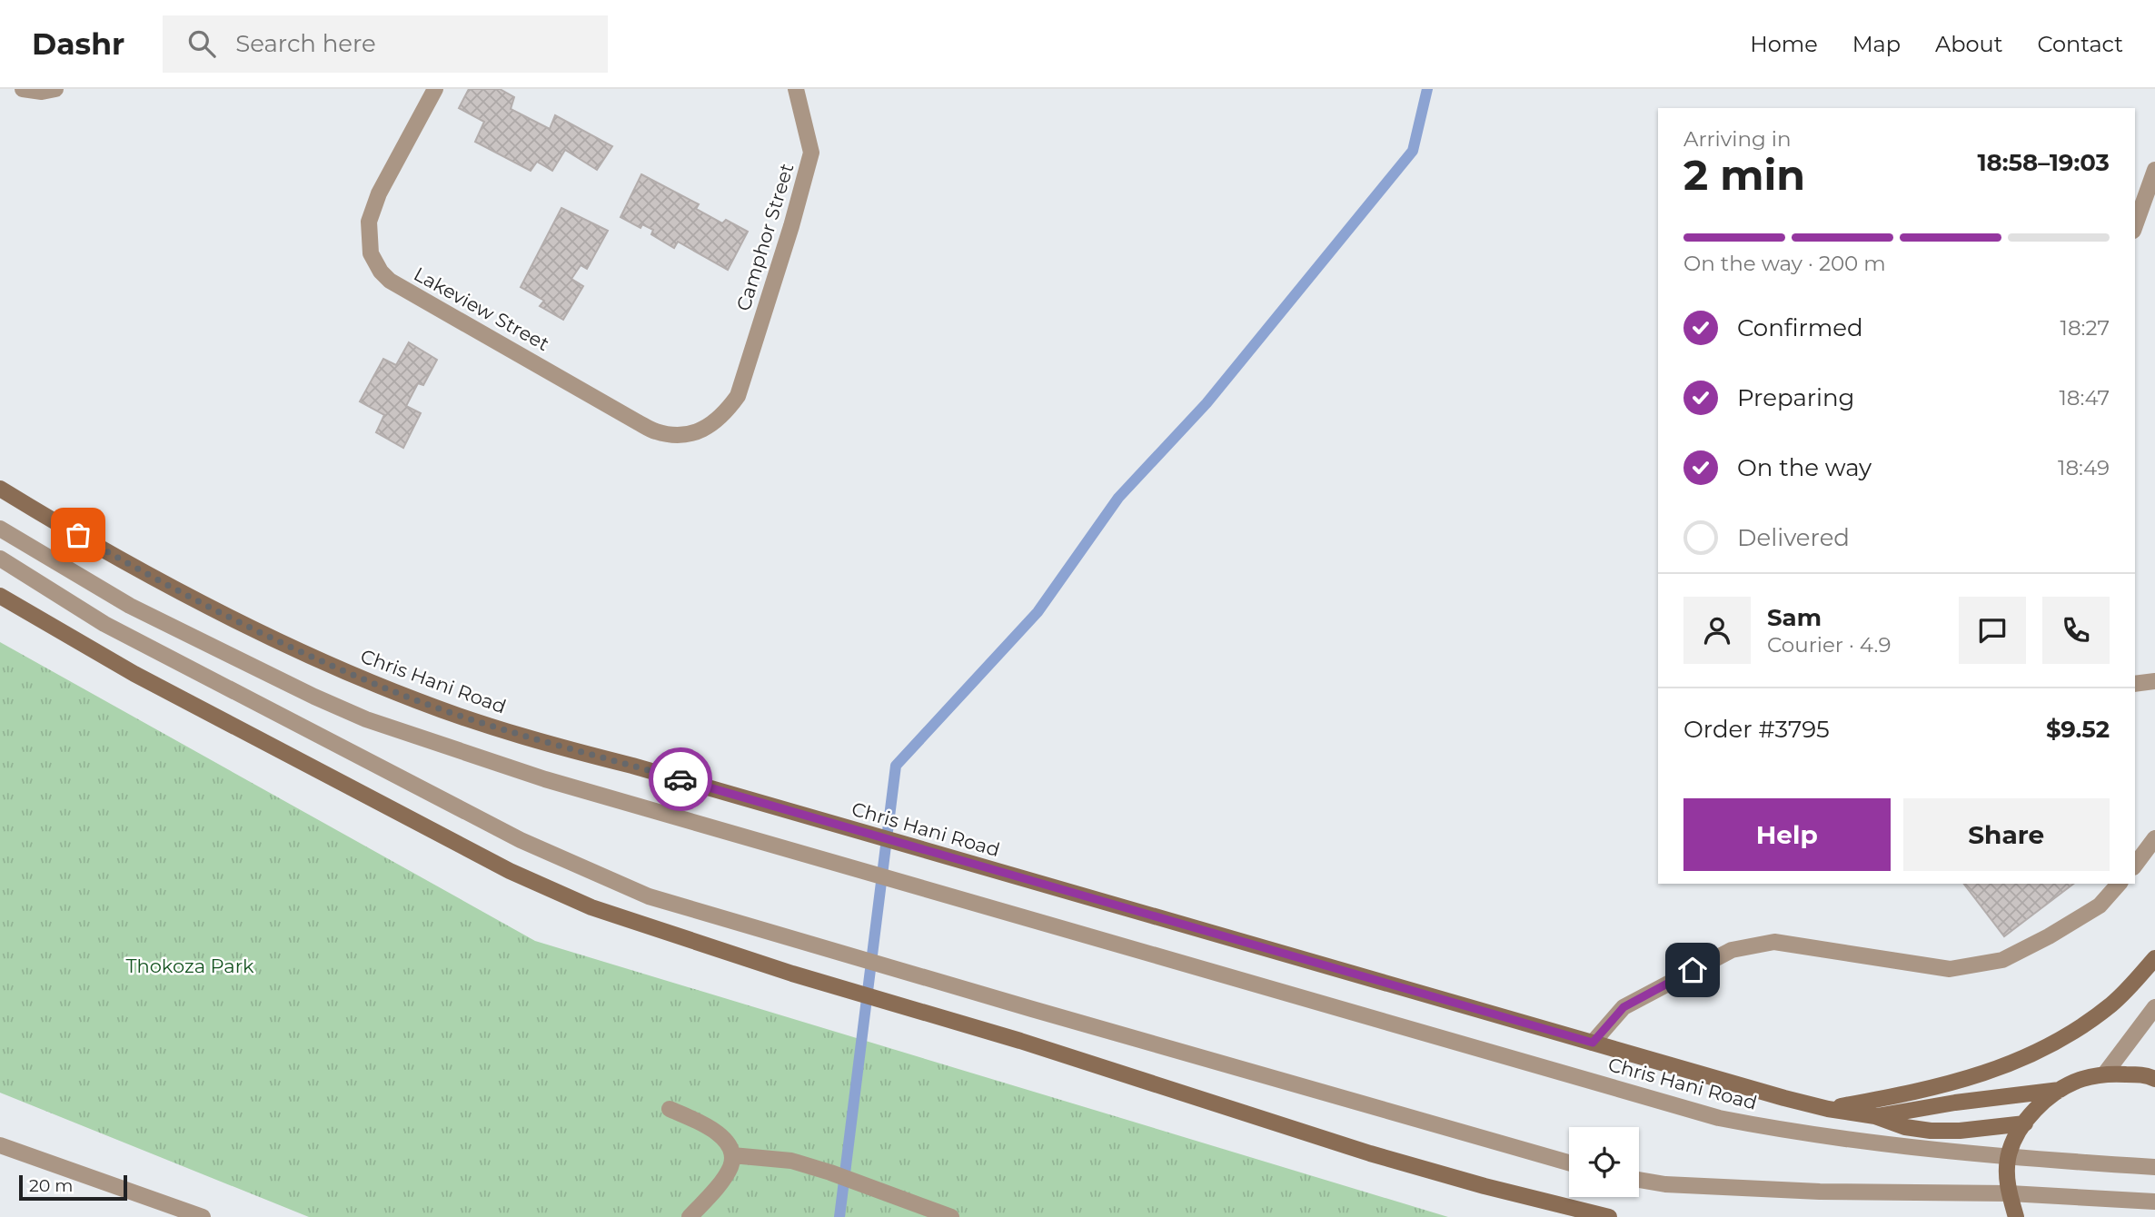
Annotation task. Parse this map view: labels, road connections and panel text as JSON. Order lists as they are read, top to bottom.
{
  "streets": {
    "main road": ["Chris Hani Road"],
    "street": ["Camphor Street", "Lakeview Street"]
  },
  "crossings": [
    ["Camphor Street", "Lakeview Street"]
  ],
  "parks": ["Thokoza Park"],
  "scale_bar": "20 m",
  "page": {
    "header": "Dashr",
    "search": "Search here",
    "nav": [
      "Home",
      "Map",
      "About",
      "Contact"
    ],
    "heading": ["2 min", "Arriving in", "18:58–19:03"],
    "panel": [
      "Sam",
      "Courier · 4.9",
      "Order #3795",
      "$9.52"
    ],
    "bar": "On the way · 200 m",
    "list": [
      ["Confirmed", "18:27"],
      ["Preparing", "18:47"],
      ["On the way", "18:49"],
      "Delivered"
    ],
    "buttons": ["Help", "Share"],
    "scale": "20 m"
  }
}
